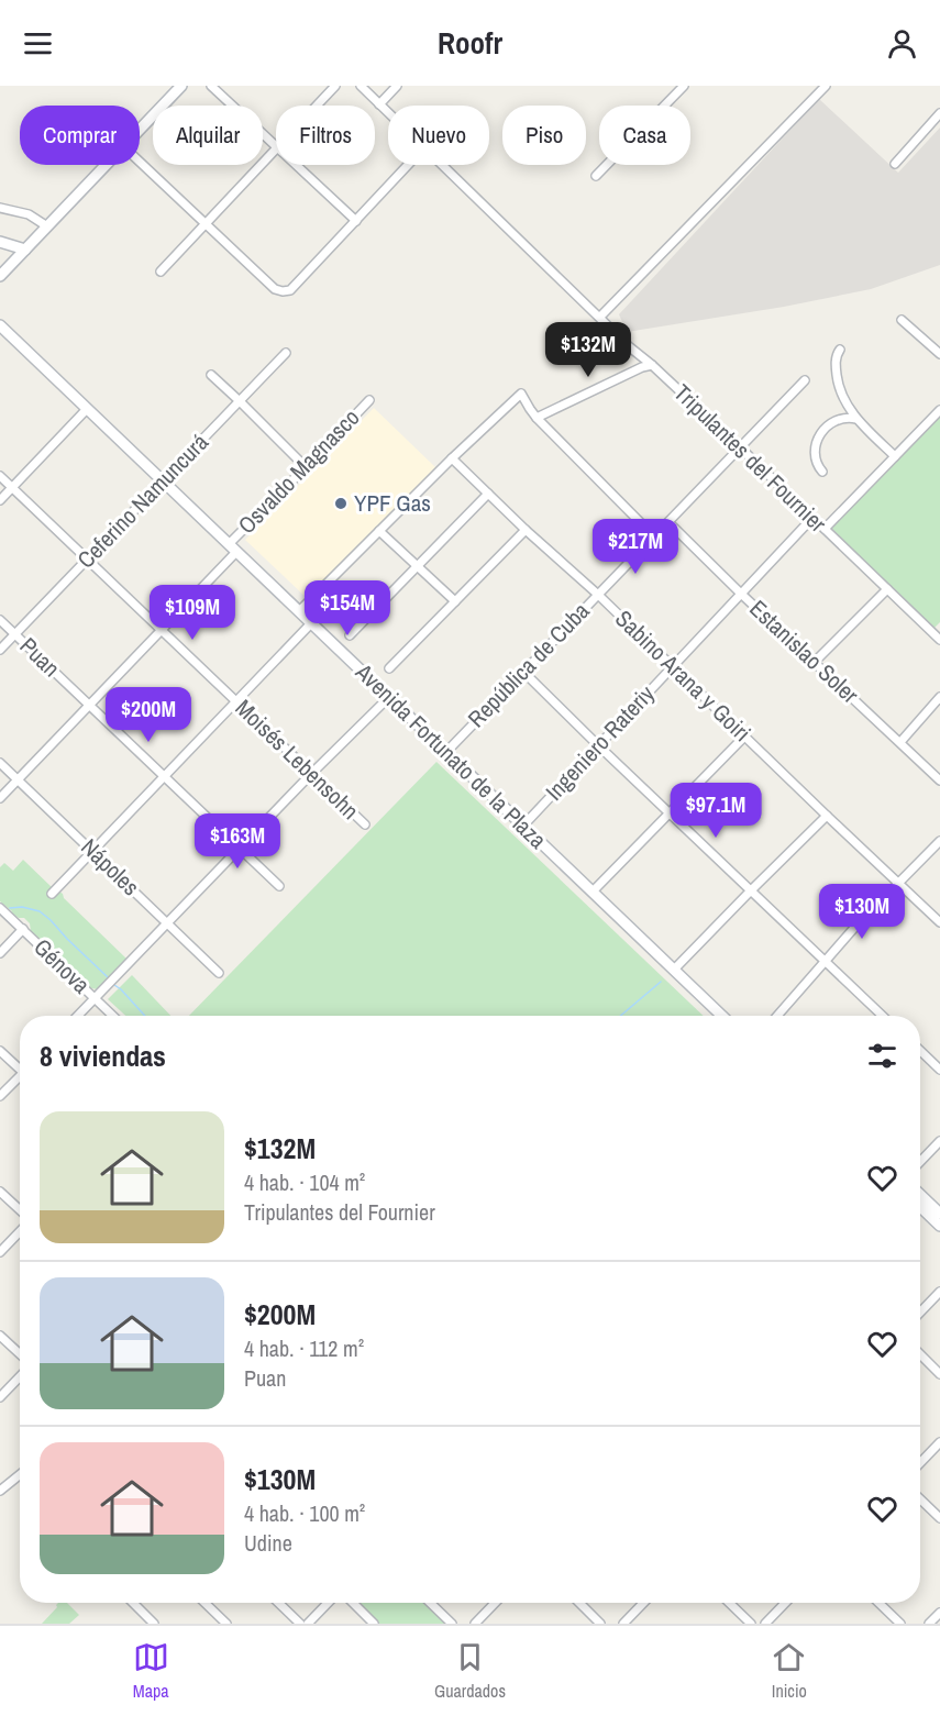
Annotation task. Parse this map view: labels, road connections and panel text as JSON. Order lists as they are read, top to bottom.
{
  "streets": {
    "main road": ["Avenida Fortunato de la Plaza"],
    "street": [
      "Tripulantes del Fournier",
      "Osvaldo Magnasco",
      "Ceferino Namuncurá",
      "Estanislao Soler",
      "Puan",
      "República de Cuba",
      "Sabino Arana y Goiri",
      "Ingeniero Rateriy",
      "Moisés Lebensohn",
      "Nápoles",
      "Génova"
    ]
  },
  "crossings": [
    ["Tripulantes del Fournier", "República de Cuba"],
    ["Tripulantes del Fournier", "Ingeniero Rateriy"],
    ["Osvaldo Magnasco", "Puan"],
    ["Osvaldo Magnasco", "Avenida Fortunato de la Plaza"],
    ["Osvaldo Magnasco", "Moisés Lebensohn"],
    ["Osvaldo Magnasco", "Nápoles"],
    ["Ceferino Namuncurá", "Puan"],
    ["Ceferino Namuncurá", "Avenida Fortunato de la Plaza"],
    ["Ceferino Namuncurá", "Moisés Lebensohn"],
    ["Estanislao Soler", "República de Cuba"],
    ["Estanislao Soler", "Ingeniero Rateriy"],
    ["República de Cuba", "Sabino Arana y Goiri"],
    ["República de Cuba", "Avenida Fortunato de la Plaza"],
    ["Sabino Arana y Goiri", "Ingeniero Rateriy"],
    ["Ingeniero Rateriy", "Avenida Fortunato de la Plaza"]
  ],
  "places": ["YPF Gas"],
  "page": {
    "header": "Roofr",
    "chip": [
      "Comprar",
      "Alquilar",
      "Filtros",
      "Nuevo",
      "Piso",
      "Casa"
    ],
    "price": [
      "$132M",
      "$217M",
      "$154M",
      "$109M",
      "$200M",
      "$97.1M",
      "$163M",
      "$130M"
    ],
    "heading": "8 viviendas",
    "list": [
      {
        "name": "$132M",
        "note": "4 hab. · 104 m² · Tripulantes del Fournier"
      },
      {
        "name": "$200M",
        "note": "4 hab. · 112 m² · Puan"
      },
      {
        "name": "$130M",
        "note": "4 hab. · 100 m² · Udine"
      }
    ],
    "tabs": ["Mapa", "Guardados", "Inicio"]
  }
}
